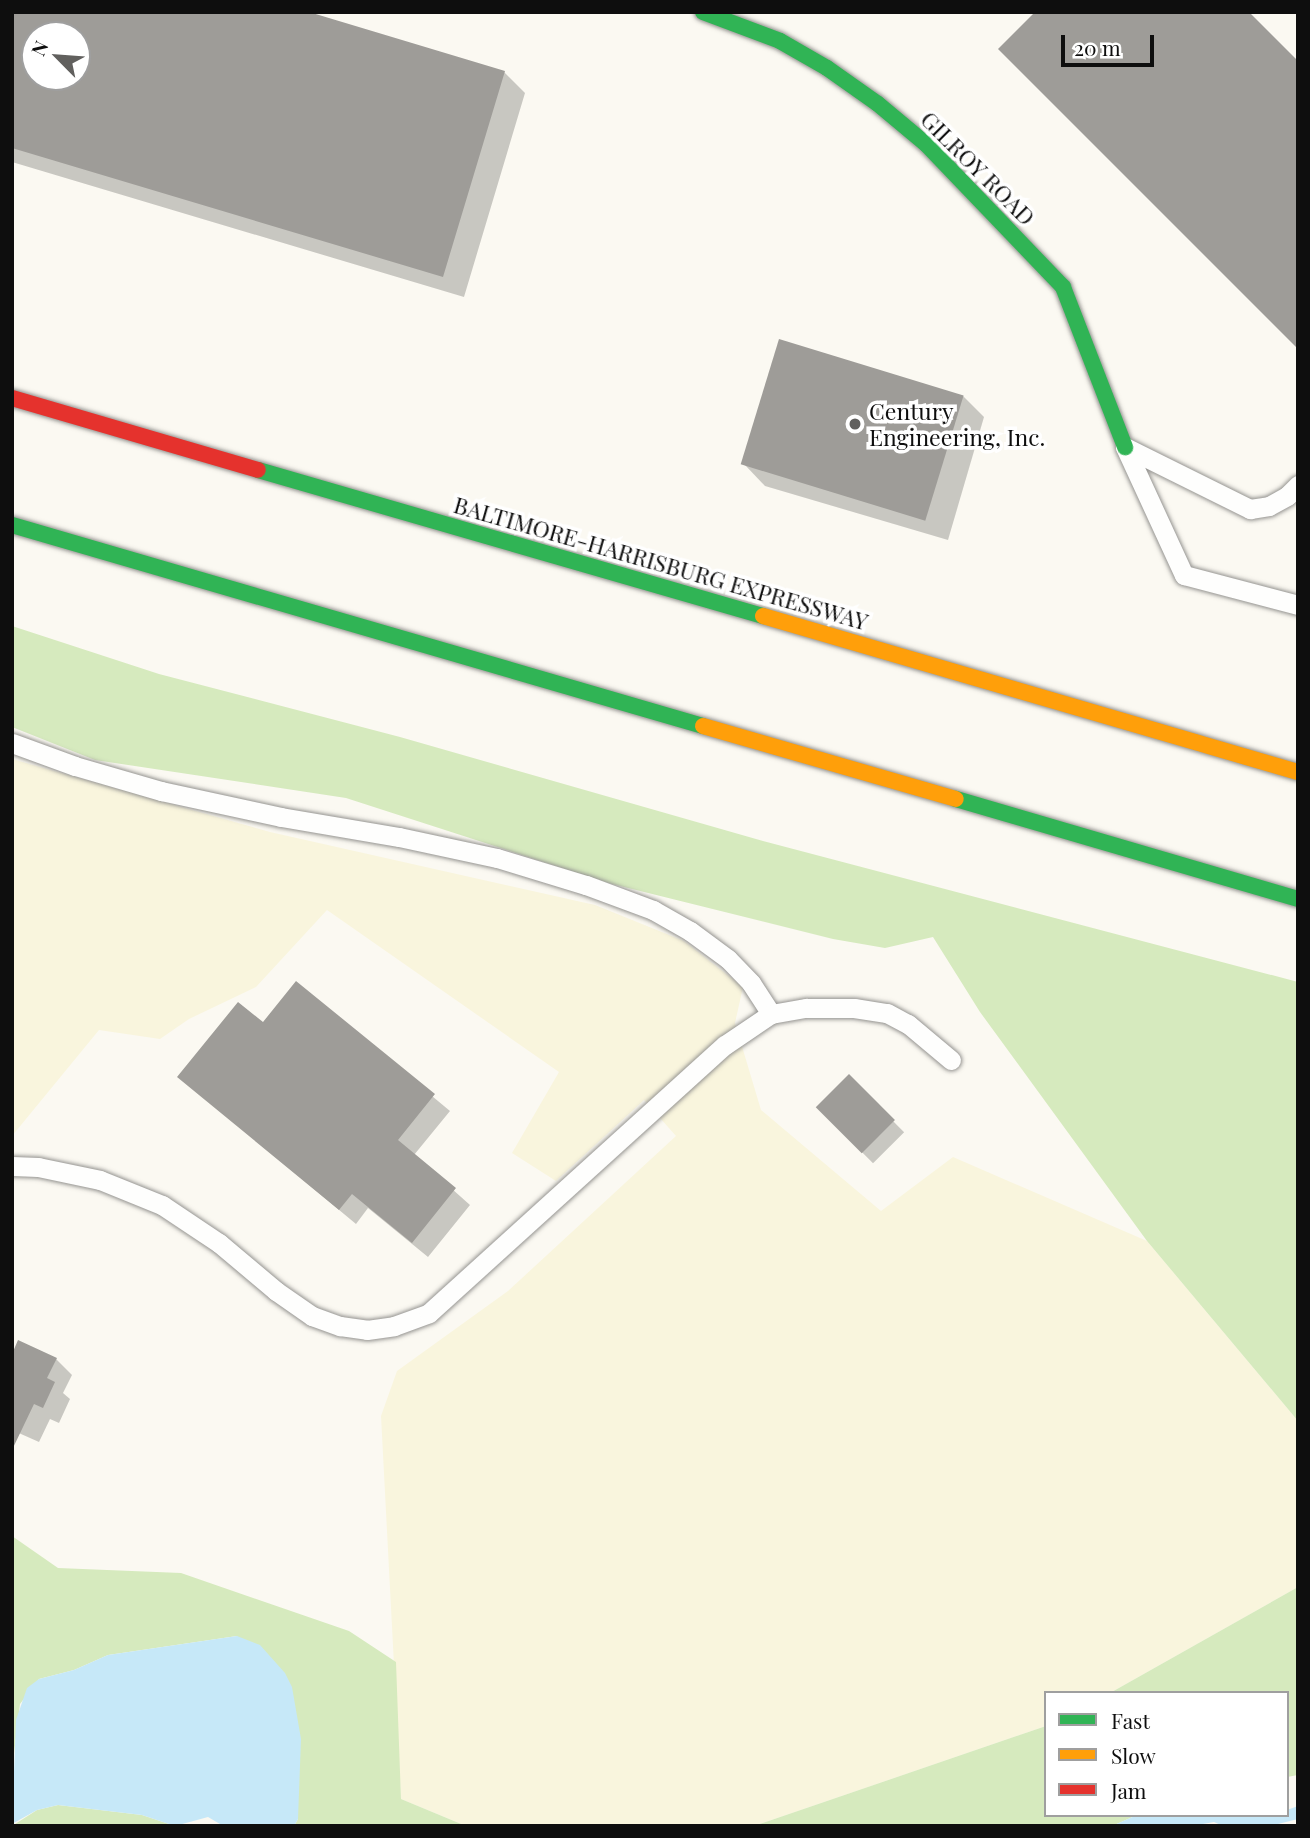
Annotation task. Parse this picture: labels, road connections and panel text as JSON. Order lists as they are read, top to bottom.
{
  "streets": {
    "main road": ["GILROY ROAD", "BALTIMORE-HARRISBURG EXPRESSWAY"]
  },
  "places": ["Century Engineering, Inc."],
  "legend": ["Fast", "Slow", "Jam"],
  "scale_bar": "20 m",
  "north": "top left"
}
